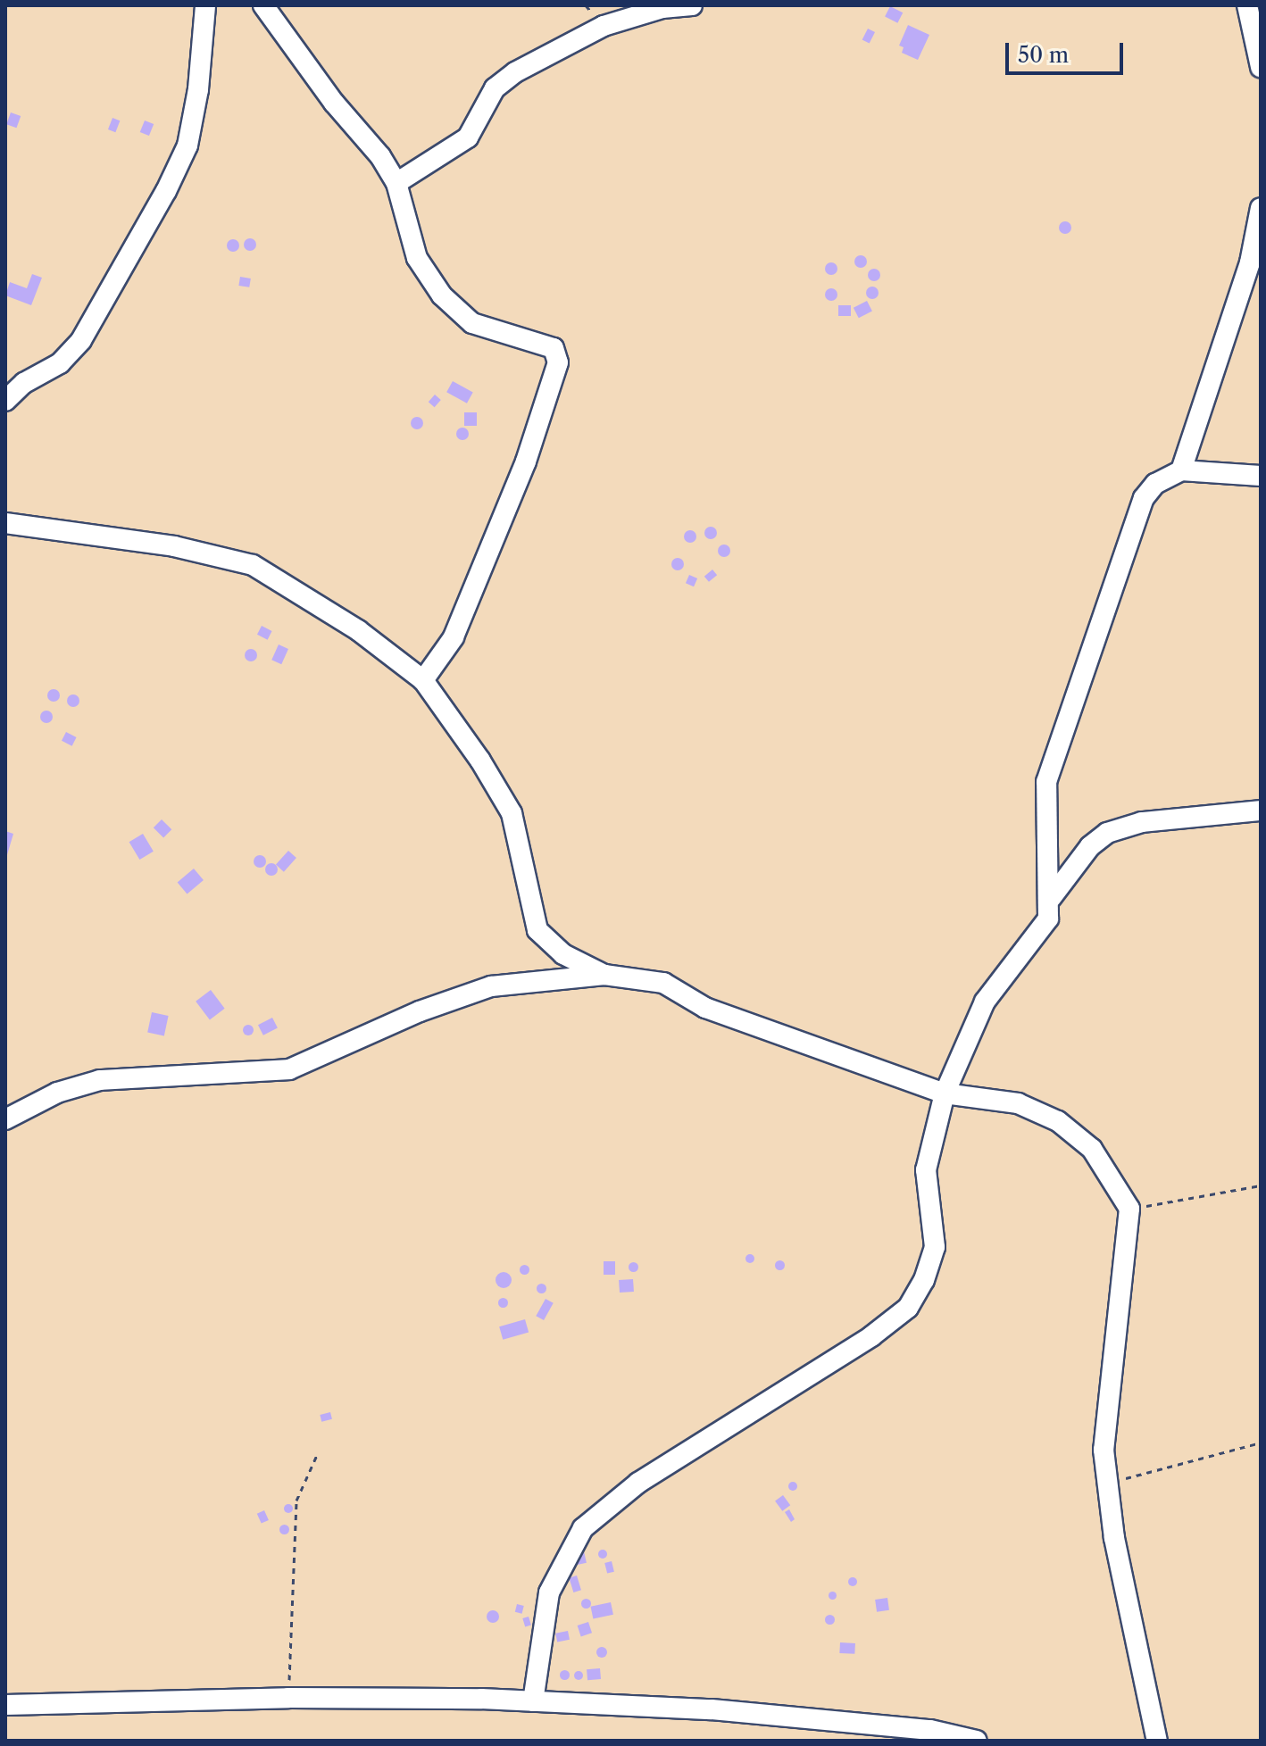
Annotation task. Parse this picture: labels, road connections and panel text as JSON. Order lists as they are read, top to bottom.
{
  "scale_bar": "50 m"
}
